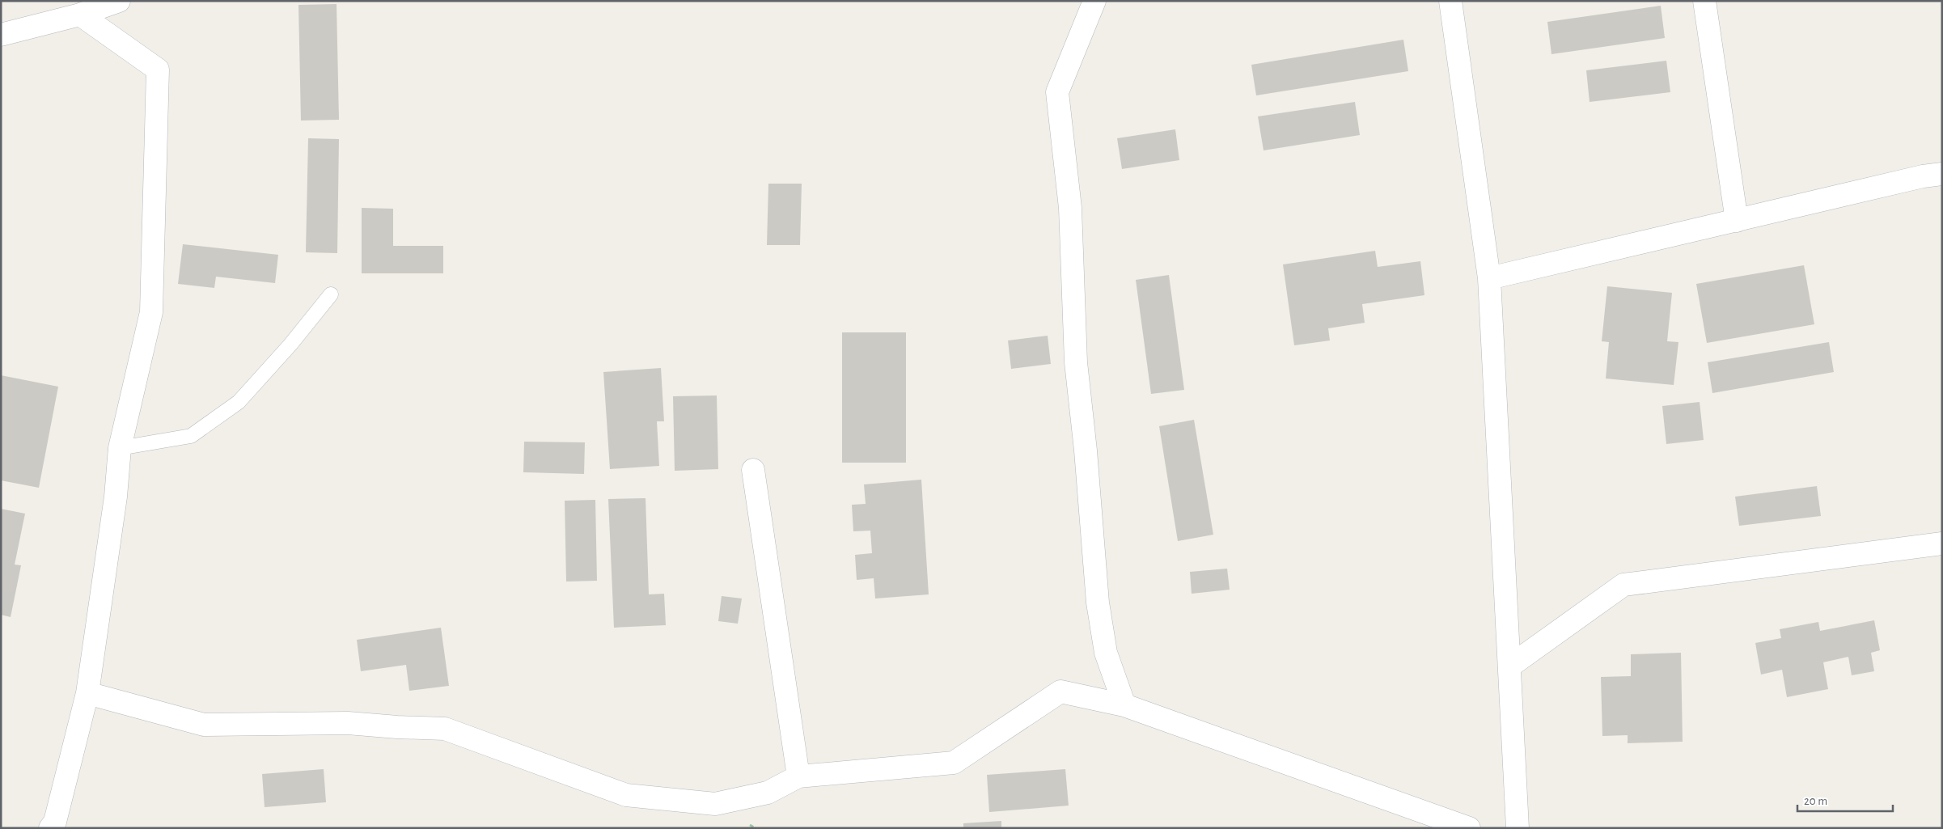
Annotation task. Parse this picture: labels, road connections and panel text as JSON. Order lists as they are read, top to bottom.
{
  "scale_bar": "20 m"
}
